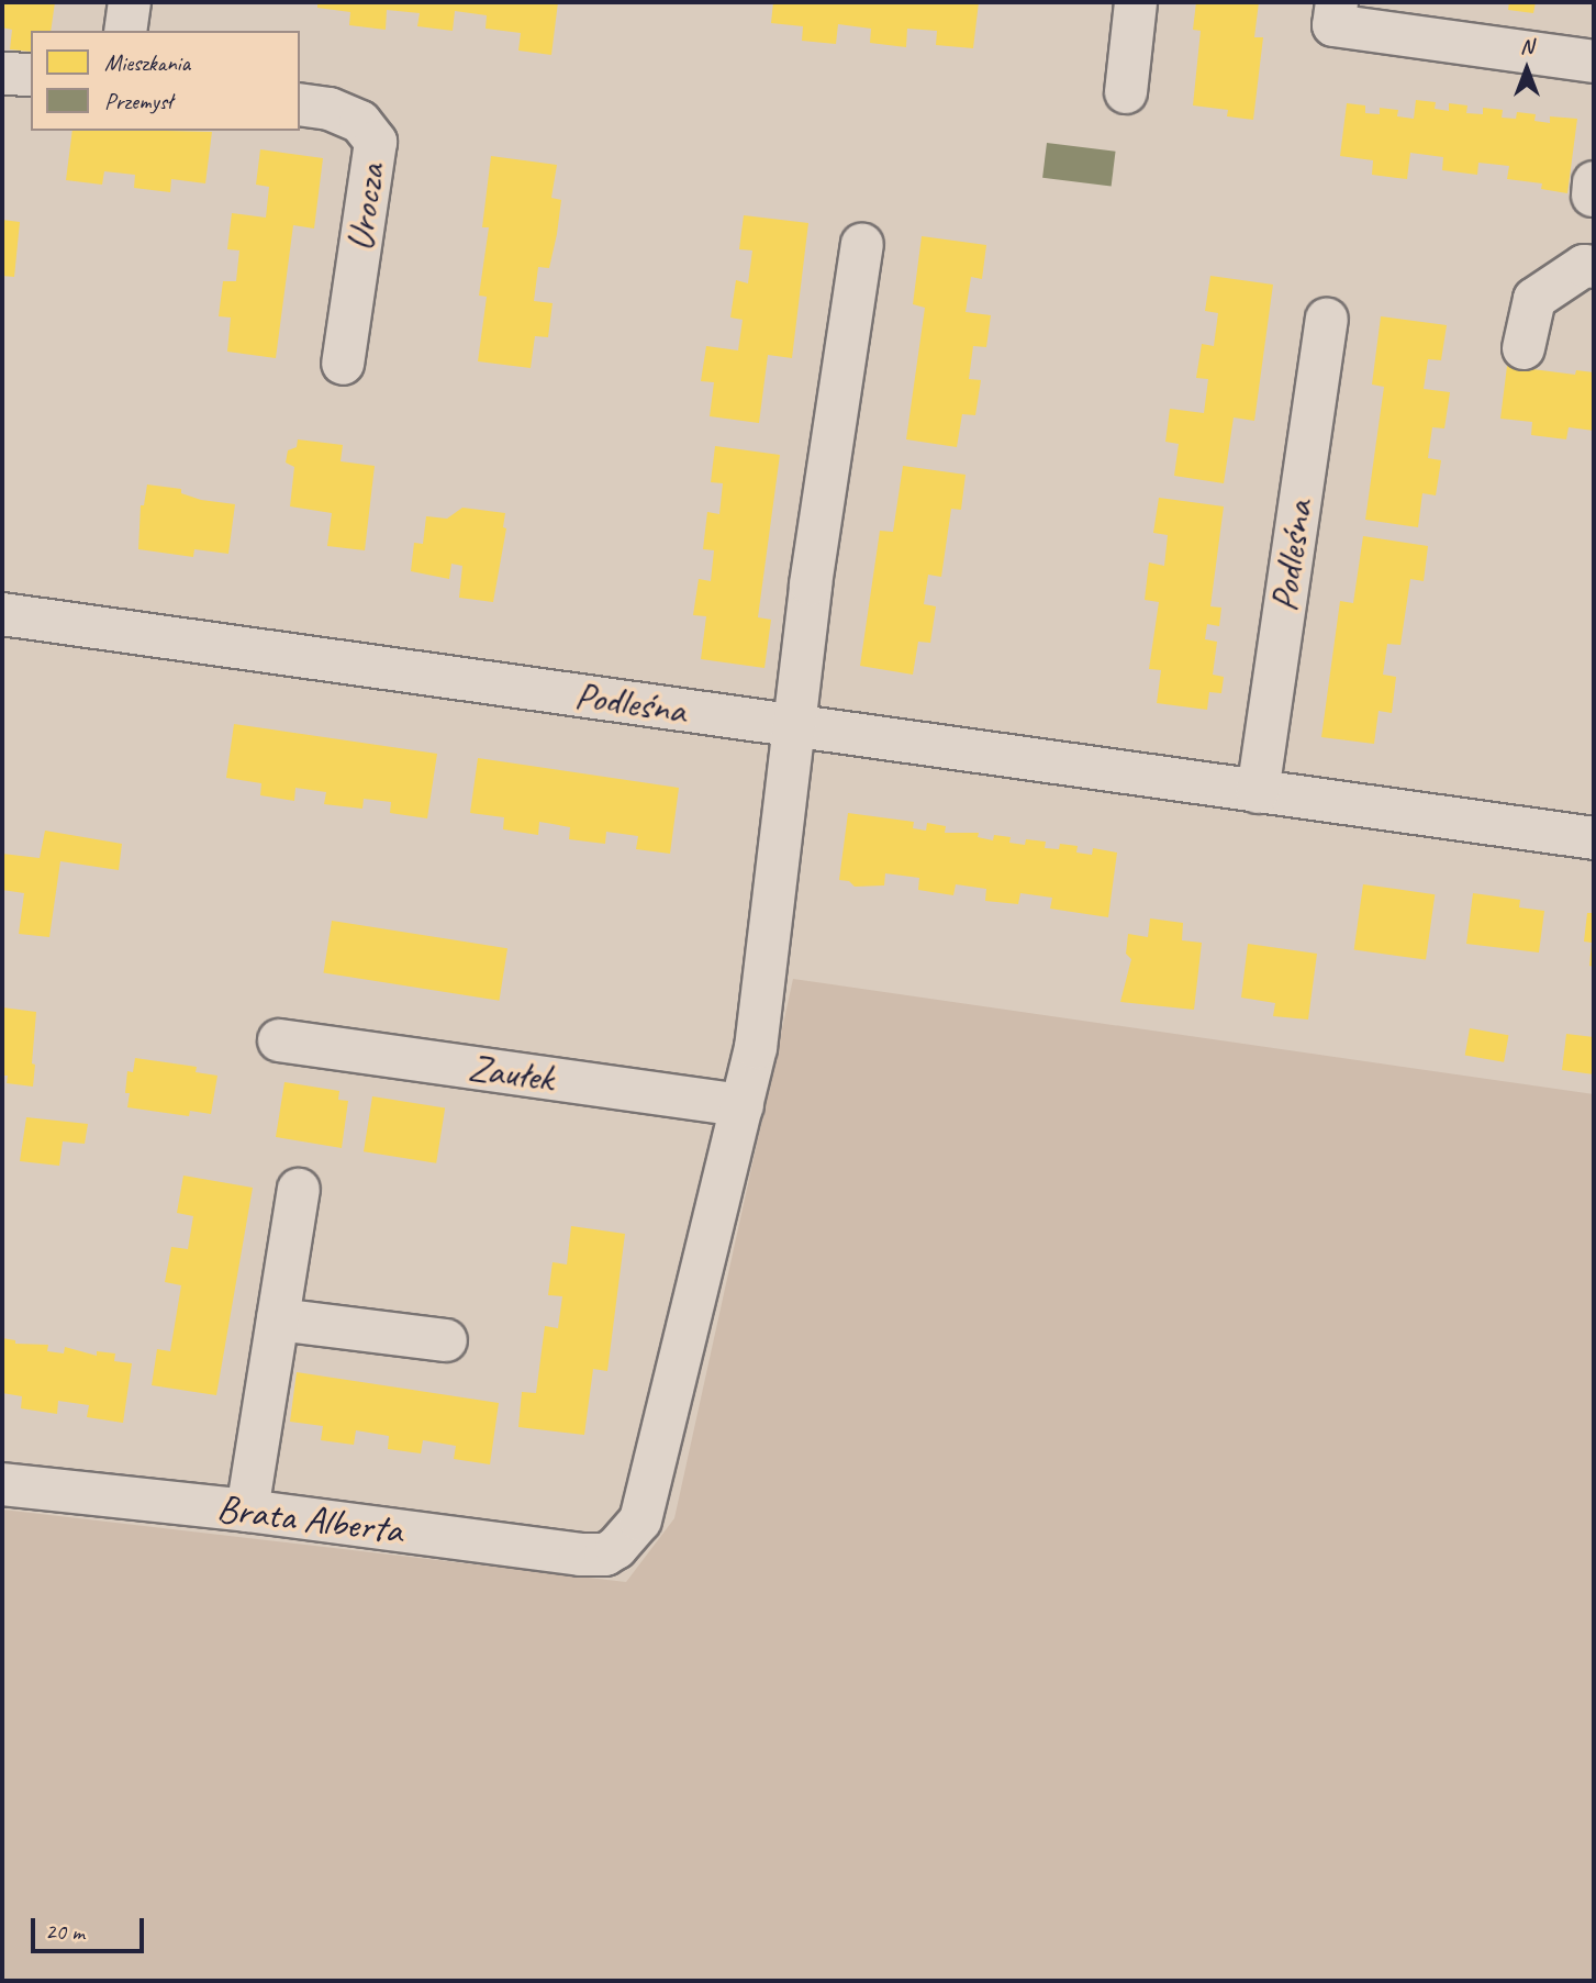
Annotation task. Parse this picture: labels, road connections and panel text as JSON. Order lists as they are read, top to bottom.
{
  "streets": {
    "street": [
      "Urocza",
      "Podleśna",
      "Zaułek",
      "Brata Alberta"
    ]
  },
  "crossings": [
    ["Zaułek", "Brata Alberta"]
  ],
  "legend": ["Mieszkania", "Przemysł"],
  "scale_bar": "20 m",
  "north": "top"
}
